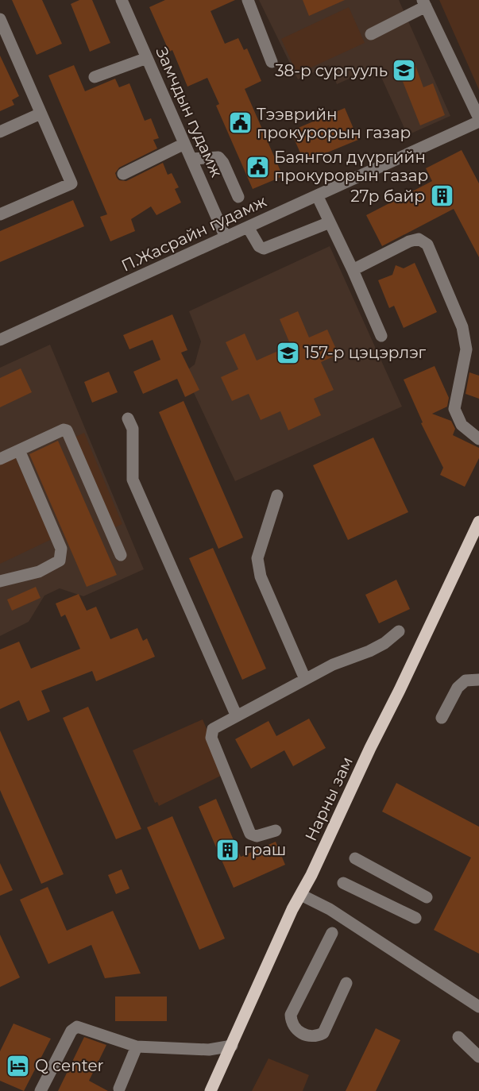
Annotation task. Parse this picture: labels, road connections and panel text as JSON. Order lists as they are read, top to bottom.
{
  "streets": {
    "main road": ["Нарны зам"],
    "street": ["Замчдын гудамж", "П.Жасрайн гудамж"]
  },
  "crossings": [
    ["Замчдын гудамж", "П.Жасрайн гудамж"]
  ],
  "places": {
    "school or university": ["38-р сургууль", "157-р цэцэрлэг"],
    "public building": ["Тээврийн прокурорын газар", "Баянгол дүүргийн прокурорын газар"],
    "building": ["27р байр", "граш"],
    "hotel": ["Q center"]
  }
}
